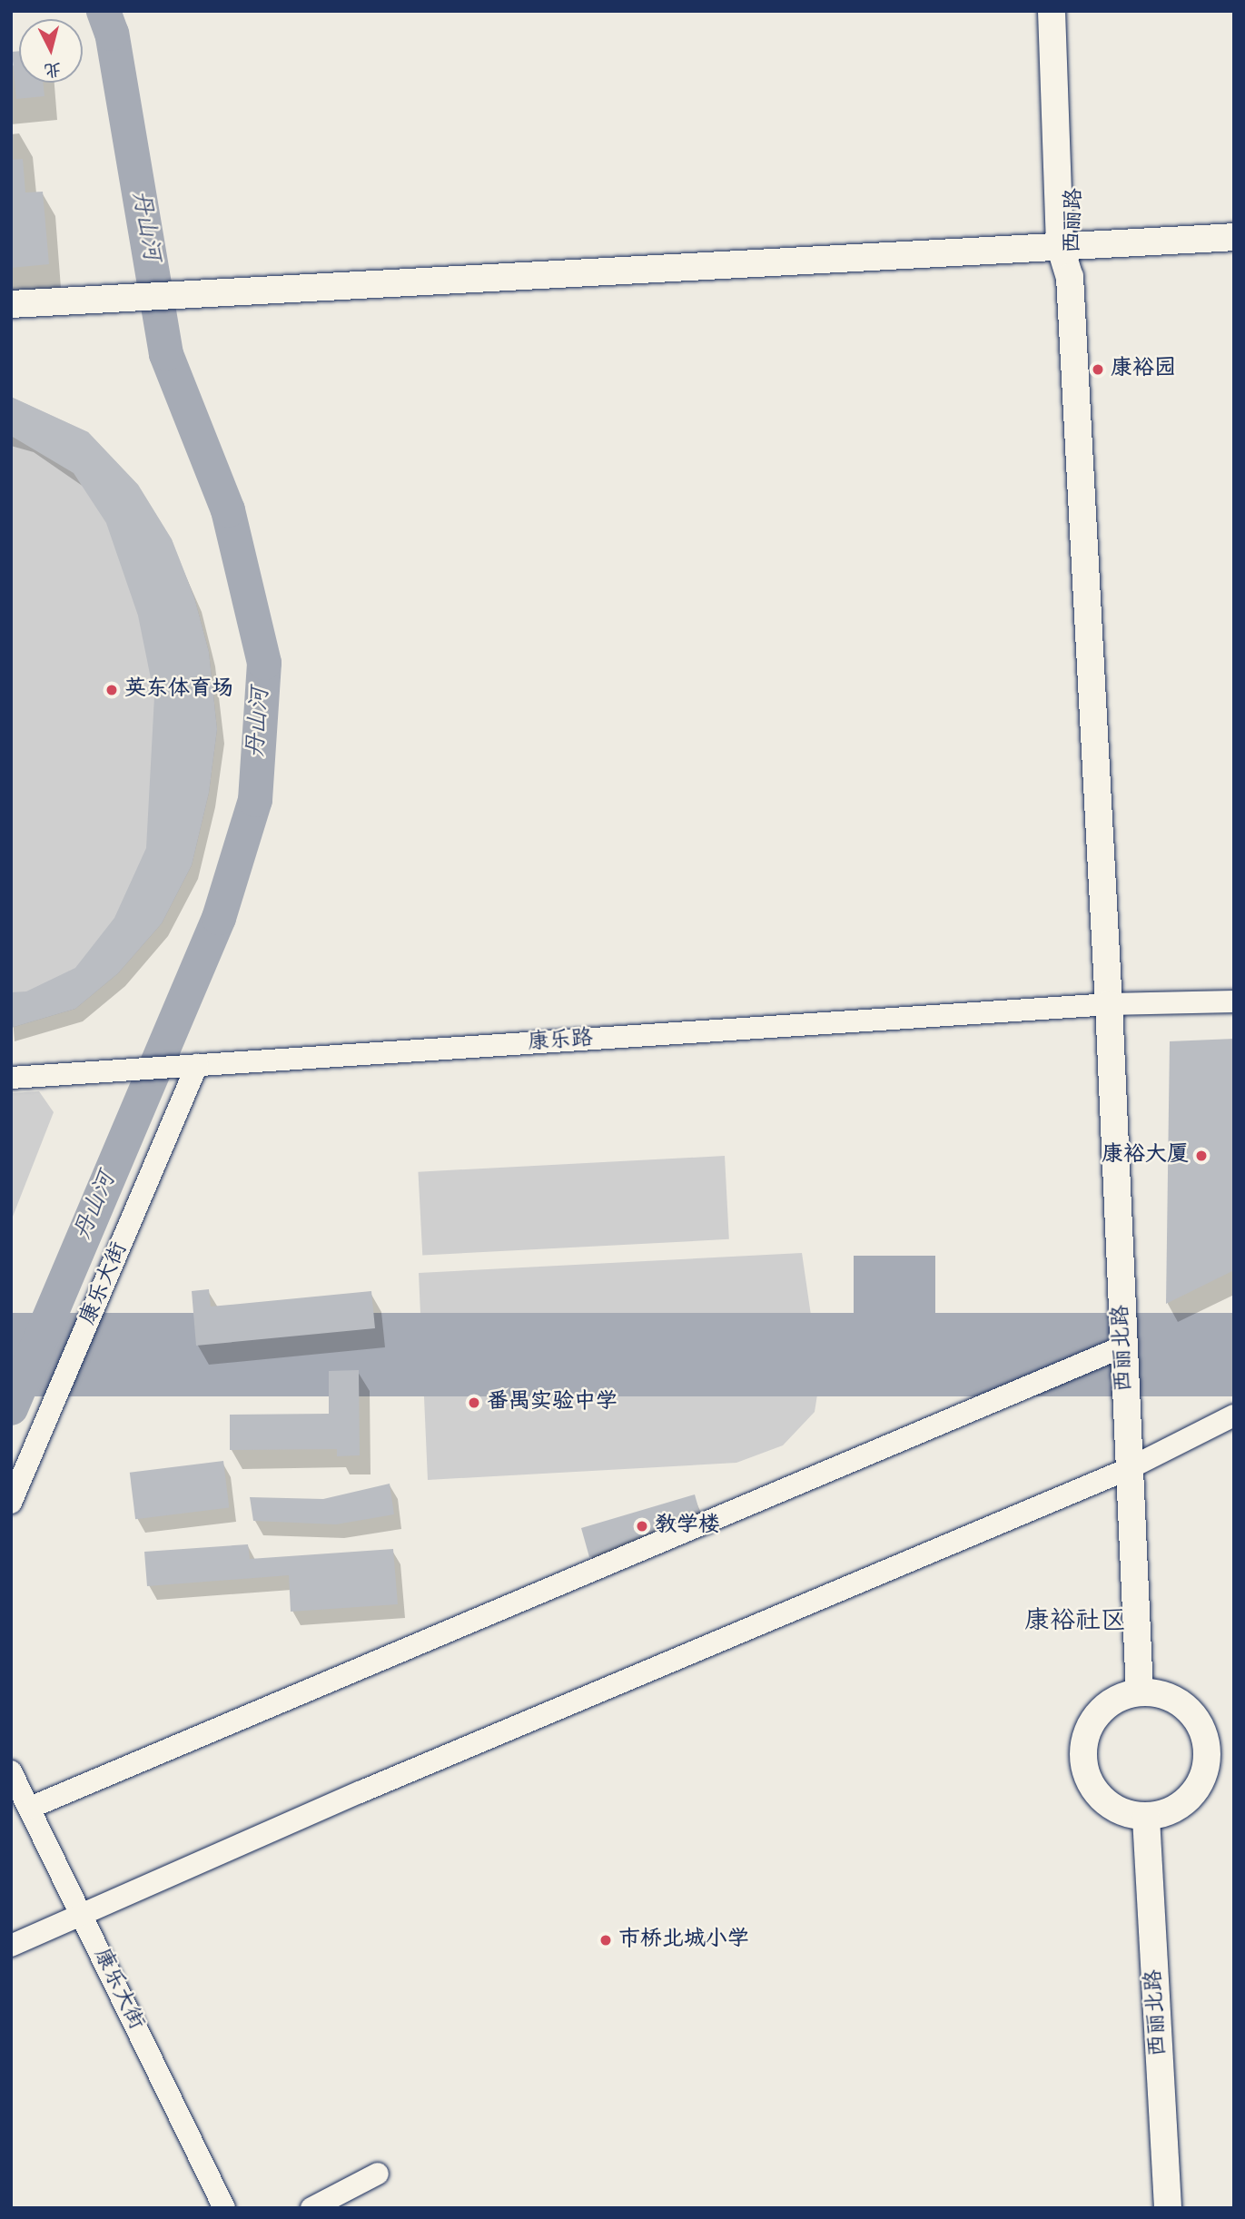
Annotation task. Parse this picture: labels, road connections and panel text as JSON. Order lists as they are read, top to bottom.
{
  "streets": {
    "street": [
      "西丽路",
      "康乐路",
      "康乐大街",
      "西丽北路"
    ]
  },
  "crossings": [
    ["西丽路", "康乐路"],
    ["西丽路", "西丽北路"],
    ["康乐路", "康乐大街"],
    ["康乐路", "西丽北路"]
  ],
  "districts": ["康裕社区"],
  "water": ["丹山河"],
  "places": [
    "康裕园",
    "英东体育场",
    "康裕大厦",
    "番禺实验中学",
    "教学楼",
    "市桥北城小学"
  ],
  "north": "bottom"
}
